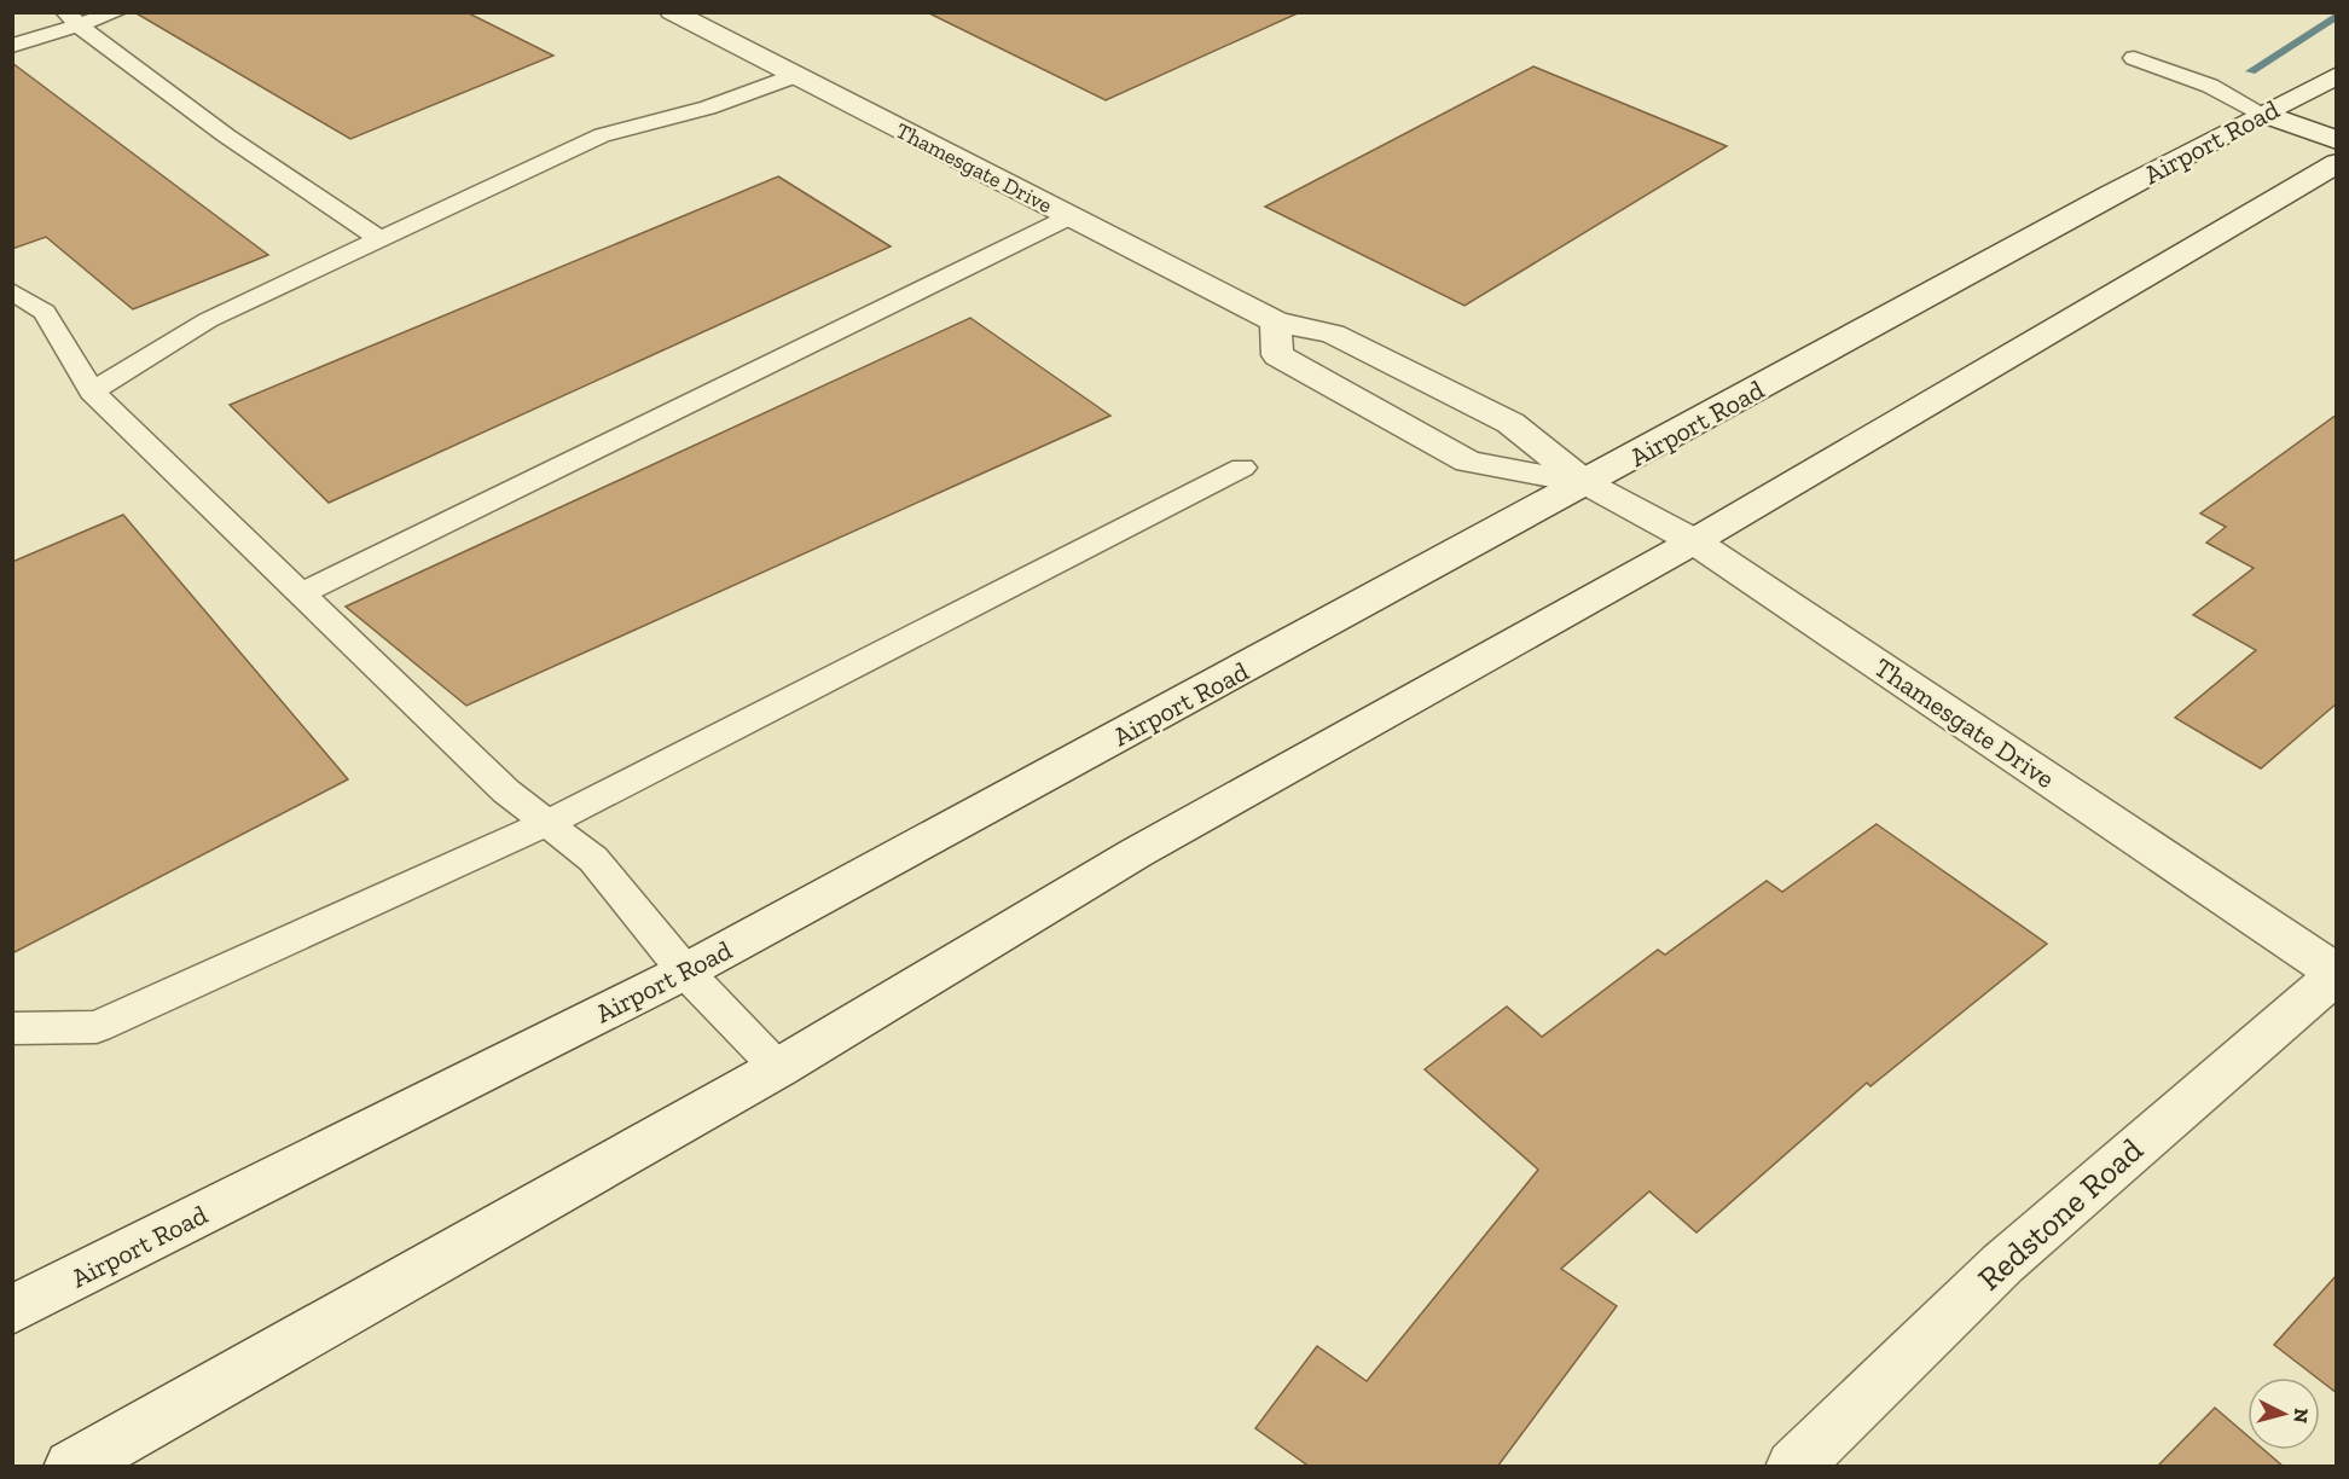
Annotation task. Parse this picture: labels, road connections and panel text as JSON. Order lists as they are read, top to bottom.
{
  "streets": {
    "main road": ["Airport Road", "Thamesgate Drive", "Redstone Road"]
  },
  "crossings": [
    ["Airport Road", "Thamesgate Drive"],
    ["Thamesgate Drive", "Redstone Road"]
  ],
  "north": "right"
}
